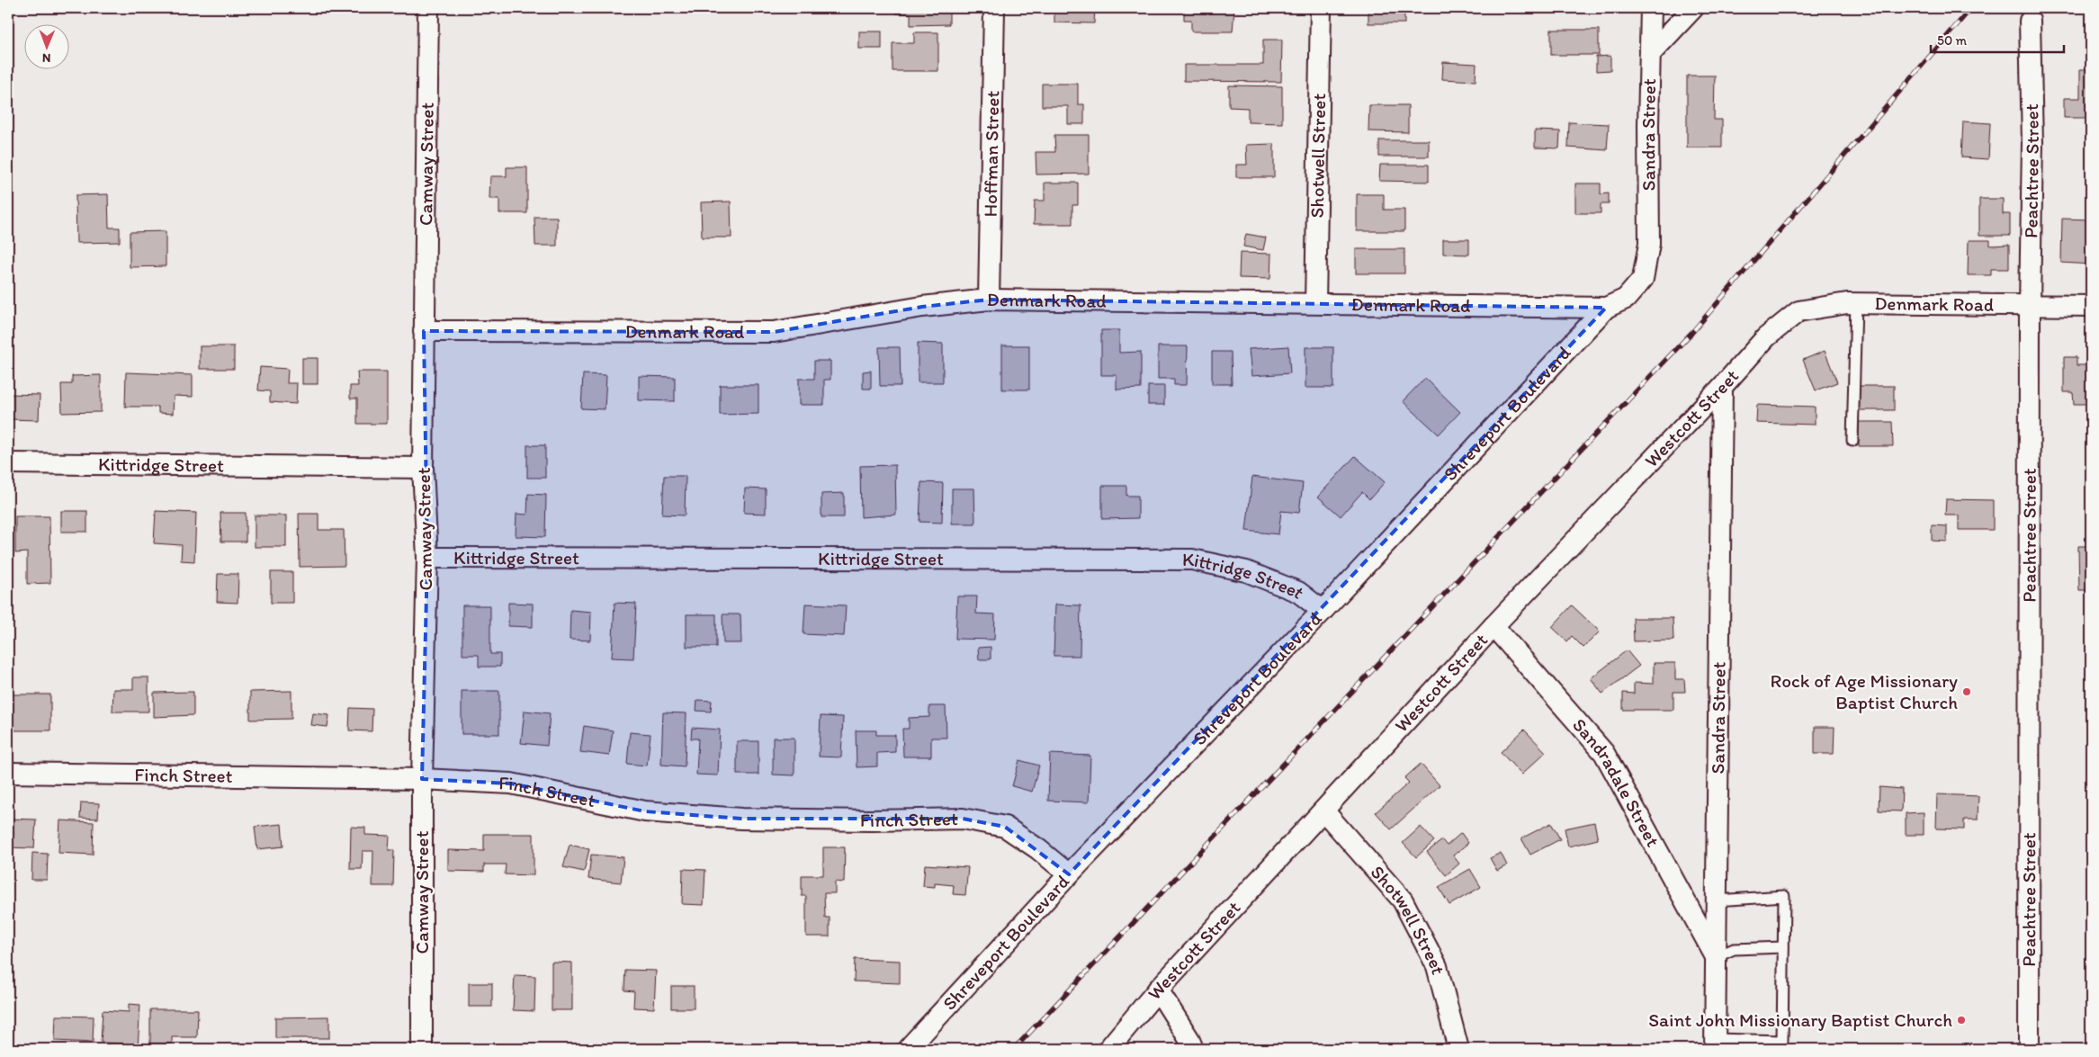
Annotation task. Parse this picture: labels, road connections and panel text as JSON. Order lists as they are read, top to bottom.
{
  "streets": {
    "street": [
      "Sandra Street",
      "Hoffman Street",
      "Shotwell Street",
      "Camway Street",
      "Peachtree Street",
      "Denmark Road",
      "Shreveport Boulevard",
      "Westcott Street",
      "Kittridge Street",
      "Finch Street",
      "Sandradale Street"
    ]
  },
  "crossings": [
    ["Sandra Street", "Denmark Road"],
    ["Sandra Street", "Westcott Street"],
    ["Sandra Street", "Sandradale Street"],
    ["Hoffman Street", "Denmark Road"],
    ["Shotwell Street", "Denmark Road"],
    ["Shotwell Street", "Westcott Street"],
    ["Camway Street", "Denmark Road"],
    ["Camway Street", "Kittridge Street"],
    ["Camway Street", "Finch Street"],
    ["Peachtree Street", "Denmark Road"],
    ["Denmark Road", "Shreveport Boulevard"],
    ["Denmark Road", "Westcott Street"],
    ["Shreveport Boulevard", "Kittridge Street"],
    ["Shreveport Boulevard", "Finch Street"],
    ["Westcott Street", "Sandradale Street"]
  ],
  "places": ["Rock of Age Missionary Baptist Church", "Saint John Missionary Baptist Church"],
  "scale_bar": "50 m",
  "north": "bottom"
}
